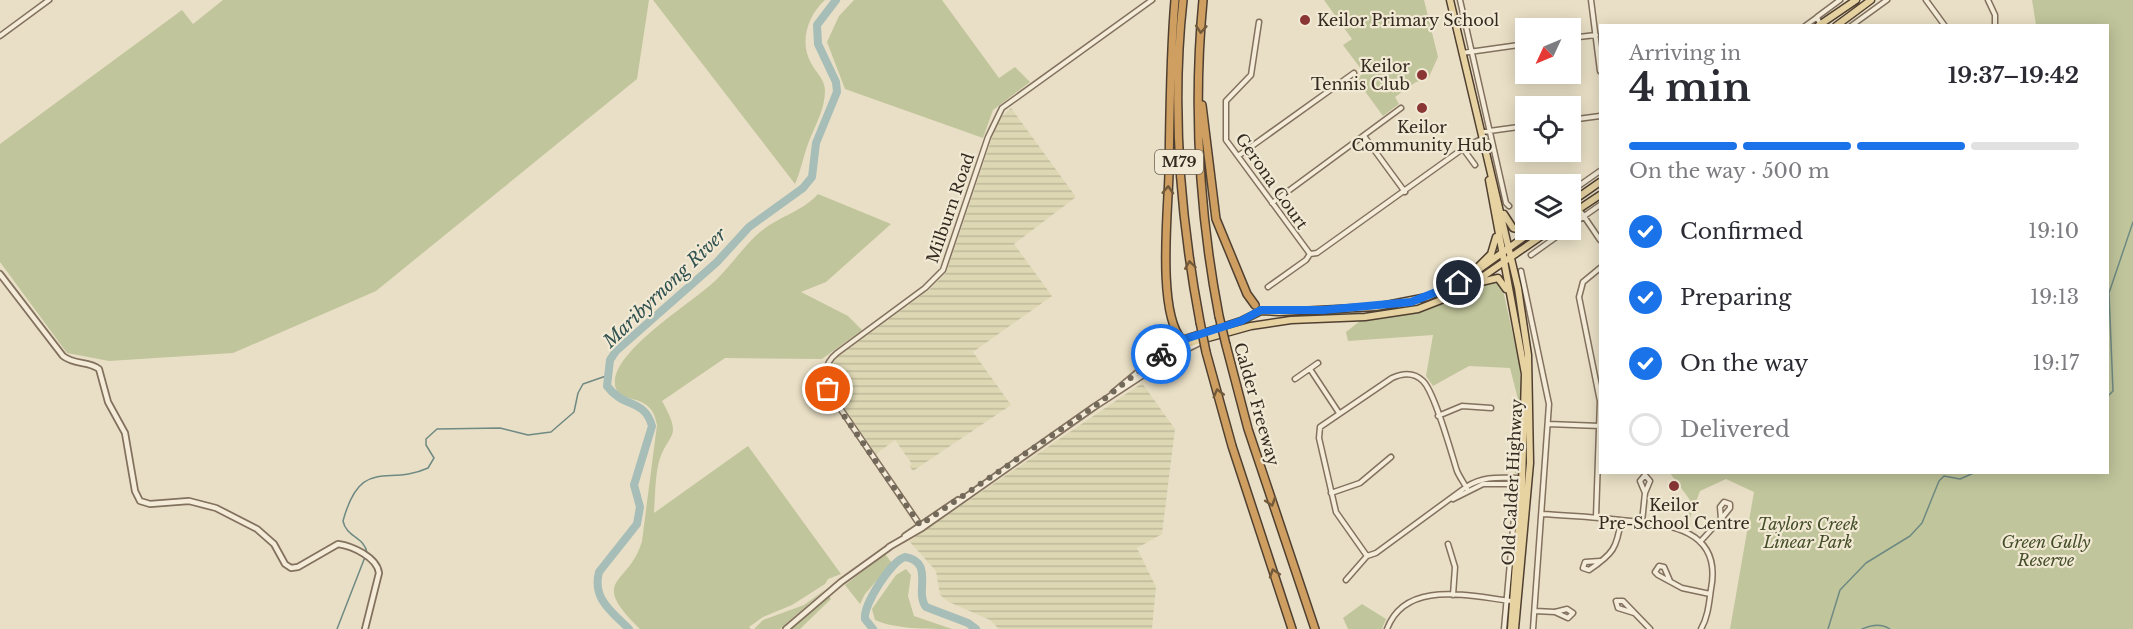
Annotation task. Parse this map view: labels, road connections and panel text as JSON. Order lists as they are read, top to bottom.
{
  "streets": {
    "highway": ["M79", "Calder Freeway"],
    "main road": ["Old Calder Highway"],
    "street": ["Gerona Court", "Milburn Road"]
  },
  "water": ["Maribyrnong River"],
  "parks": ["Taylors Creek Linear Park", "Green Gully Reserve"],
  "places": [
    "Keilor Primary School",
    "Keilor Tennis Club",
    "Keilor Community Hub",
    "Keilor Pre-School Centre"
  ],
  "north": "bottom left",
  "page": {
    "heading": ["4 min", "Arriving in", "19:37–19:42"],
    "bar": "On the way · 500 m",
    "list": [
      ["Confirmed", "19:10"],
      ["Preparing", "19:13"],
      ["On the way", "19:17"],
      "Delivered"
    ]
  }
}
